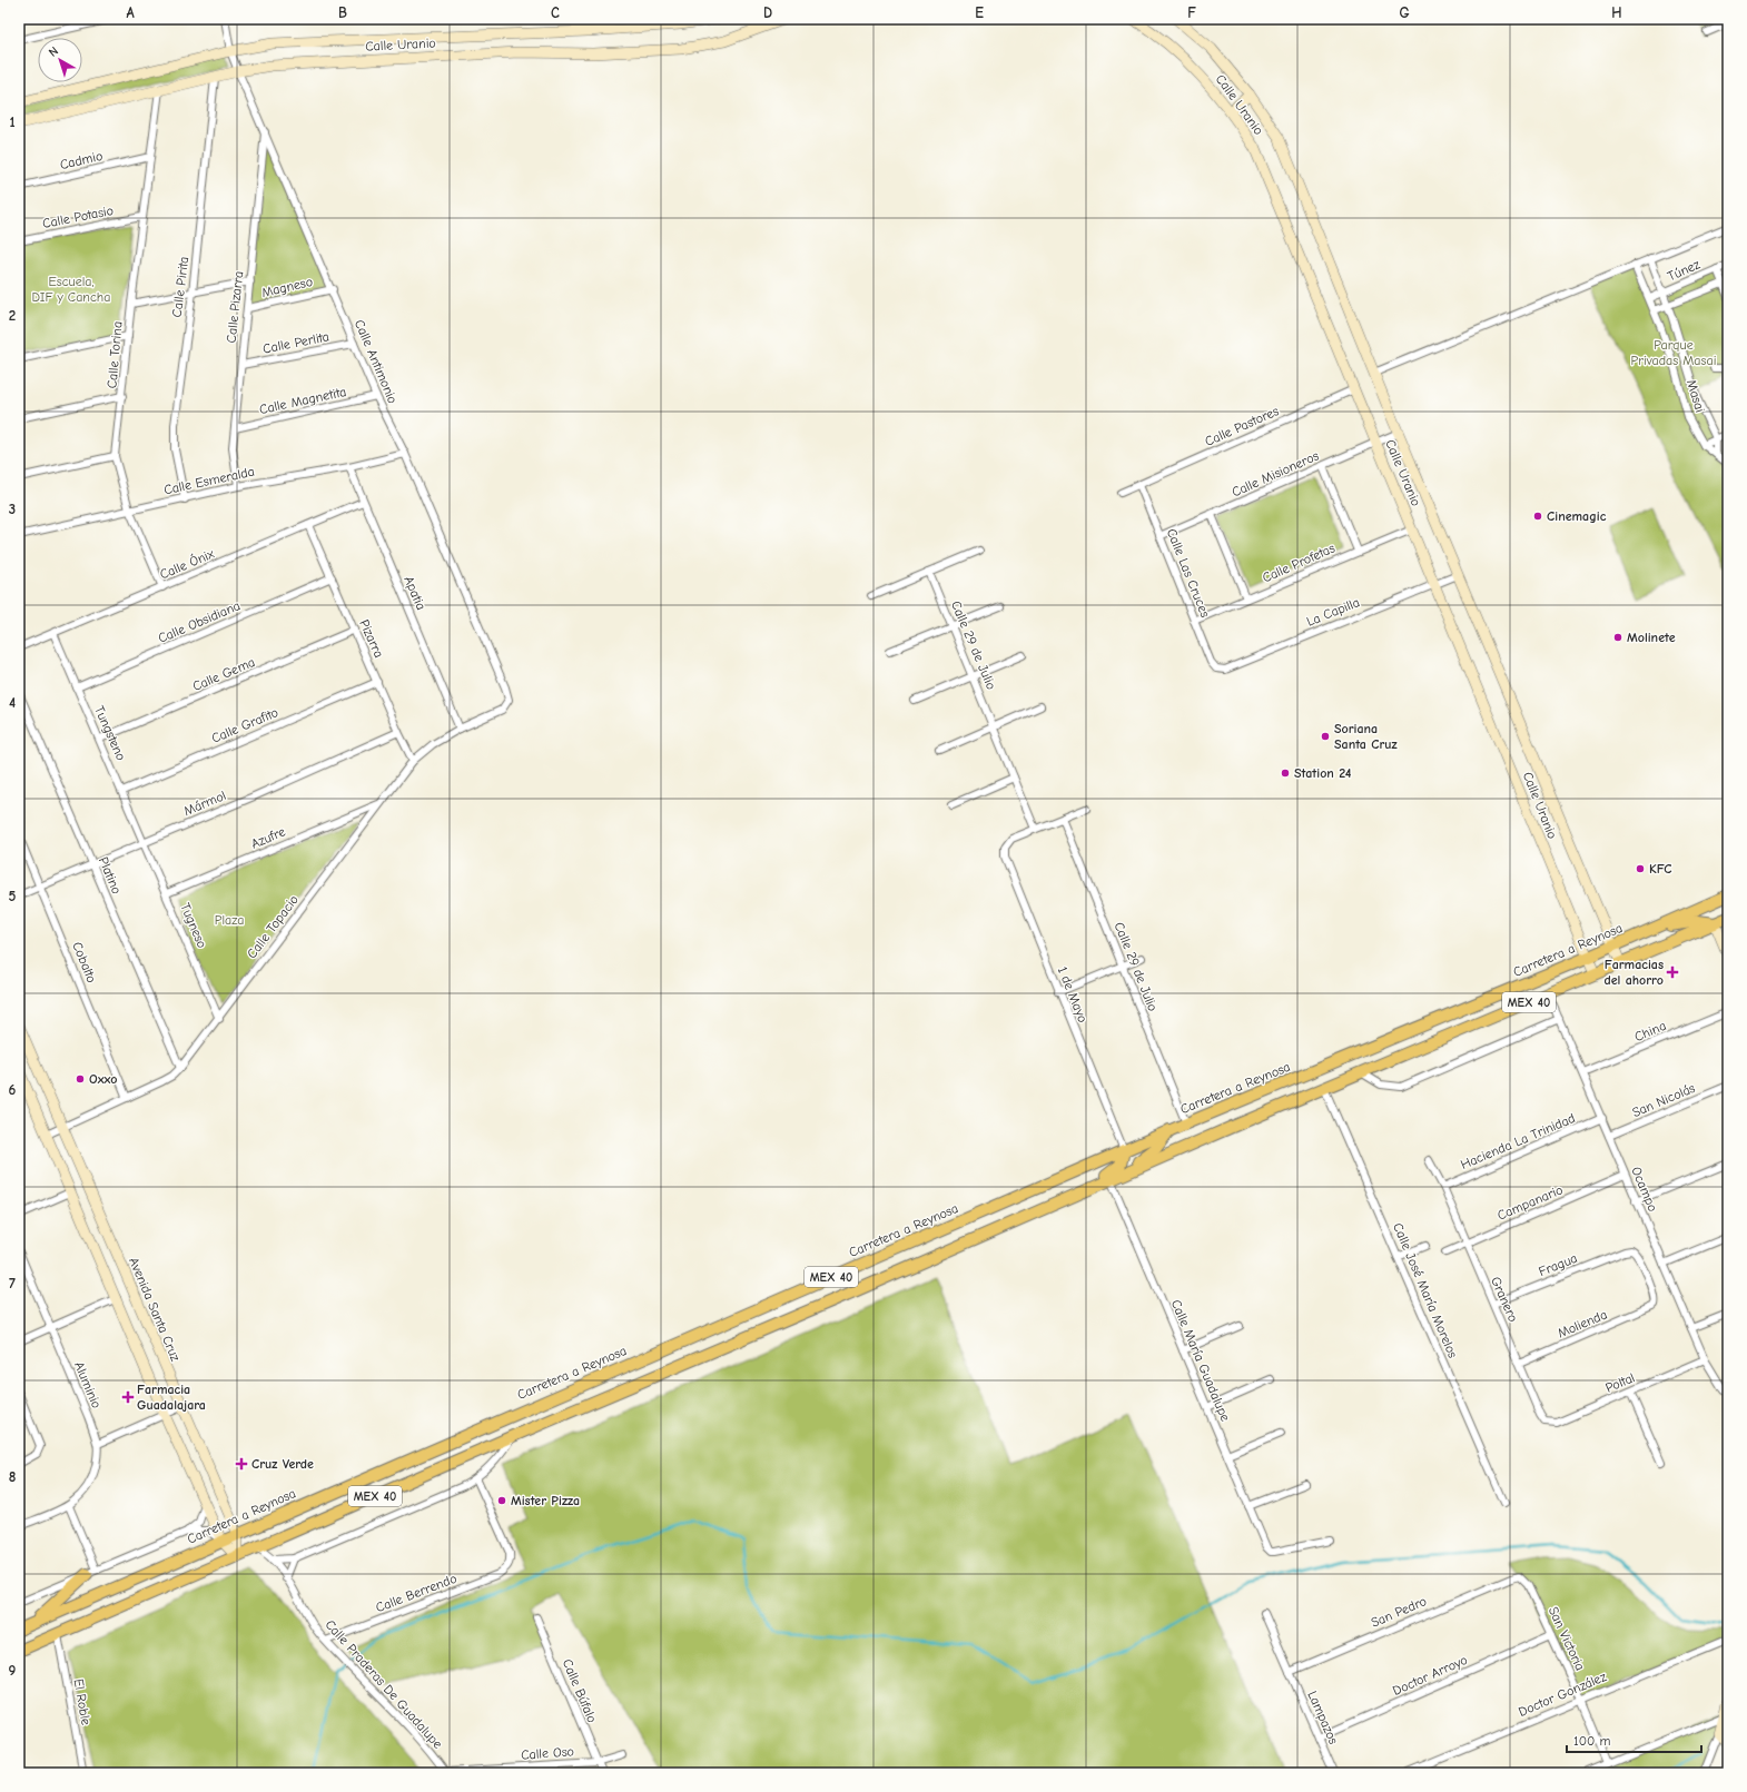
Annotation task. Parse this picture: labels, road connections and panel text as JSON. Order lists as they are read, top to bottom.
{
  "streets": {
    "main road": ["Carretera a Reynosa", "MEX 40"],
    "street": [
      "Calle Uranio",
      "Cadmio",
      "Calle Potasio",
      "Túnez",
      "Calle Pirita",
      "Magneso",
      "Calle Pizarra",
      "Calle Perlita",
      "Calle Torina",
      "Calle Antimonio",
      "Masai",
      "Calle Magnetita",
      "Calle Pastores",
      "Calle Misioneros",
      "Calle Esmeralda",
      "Calle Profetas",
      "Calle Ónix",
      "Calle Las Cruces",
      "Apatia",
      "La Capilla",
      "Calle Obsidiana",
      "Pizarra",
      "Calle 29 de Julio",
      "Calle Gema",
      "Calle Grafito",
      "Tungsteno",
      "Mármol",
      "Azufre",
      "Platino",
      "Tugneso",
      "Calle Topacio",
      "Cobalto",
      "1 de Mayo",
      "China",
      "San Nicolás",
      "Hacienda La Trinidad",
      "Ocampo",
      "Campanario",
      "Fragua",
      "Calle José María Morelos",
      "Granero",
      "Avenida Santa Cruz",
      "Molienda",
      "Calle María Guadalupe",
      "Poltal",
      "Aluminio",
      "Calle Berrendo",
      "San Pedro",
      "San Victoria",
      "Doctor Arroyo",
      "Calle Praderas De Guadalupe",
      "Calle Búfalo",
      "Doctor González",
      "El Roble",
      "Lampazos",
      "Calle Oso"
    ]
  },
  "crossings": [
    ["Calle Uranio", "Calle Pirita"],
    ["Calle Uranio", "Calle Torina"],
    ["Calle Uranio", "Calle Antimonio"],
    ["Calle Uranio", "Calle Pastores"],
    ["Calle Uranio", "Calle Misioneros"],
    ["Calle Uranio", "Calle Profetas"],
    ["Calle Uranio", "La Capilla"],
    ["Calle Uranio", "Carretera a Reynosa"],
    ["Calle Uranio", "MEX 40"],
    ["Cadmio", "Calle Torina"],
    ["Calle Potasio", "Calle Torina"],
    ["Túnez", "Masai"],
    ["Calle Pirita", "Calle Esmeralda"],
    ["Magneso", "Calle Pizarra"],
    ["Magneso", "Calle Antimonio"],
    ["Calle Pizarra", "Calle Perlita"],
    ["Calle Pizarra", "Calle Antimonio"],
    ["Calle Pizarra", "Calle Magnetita"],
    ["Calle Pizarra", "Calle Esmeralda"],
    ["Calle Perlita", "Calle Antimonio"],
    ["Calle Torina", "Calle Esmeralda"],
    ["Calle Torina", "Calle Ónix"],
    ["Calle Antimonio", "Calle Magnetita"],
    ["Calle Antimonio", "Calle Esmeralda"],
    ["Calle Antimonio", "Calle Topacio"],
    ["Calle Pastores", "Calle Las Cruces"],
    ["Calle Misioneros", "Calle Las Cruces"],
    ["Calle Esmeralda", "Apatia"],
    ["Calle Profetas", "Calle Las Cruces"],
    ["Calle Ónix", "Apatia"],
    ["Calle Ónix", "Pizarra"],
    ["Calle Ónix", "Tungsteno"],
    ["Calle Las Cruces", "La Capilla"],
    ["Apatia", "Calle Topacio"],
    ["Calle Obsidiana", "Pizarra"],
    ["Calle Obsidiana", "Tungsteno"],
    ["Pizarra", "Calle Gema"],
    ["Pizarra", "Calle Grafito"],
    ["Pizarra", "Mármol"],
    ["Pizarra", "Calle Topacio"],
    ["Calle 29 de Julio", "Carretera a Reynosa"],
    ["Calle 29 de Julio", "1 de Mayo"],
    ["Calle Gema", "Tungsteno"],
    ["Calle Grafito", "Tungsteno"],
    ["Tungsteno", "Mármol"],
    ["Tungsteno", "Tugneso"],
    ["Mármol", "Platino"],
    ["Mármol", "Tugneso"],
    ["Mármol", "Cobalto"],
    ["Azufre", "Tugneso"],
    ["Azufre", "Calle Topacio"],
    ["Platino", "Calle Topacio"],
    ["Tugneso", "Calle Topacio"],
    ["Calle Topacio", "Cobalto"],
    ["Calle Topacio", "Avenida Santa Cruz"],
    ["Carretera a Reynosa", "1 de Mayo"],
    ["Carretera a Reynosa", "Avenida Santa Cruz"],
    ["MEX 40", "Ocampo"],
    ["MEX 40", "Calle José María Morelos"],
    ["MEX 40", "Avenida Santa Cruz"],
    ["MEX 40", "Calle María Guadalupe"],
    ["MEX 40", "Calle Praderas De Guadalupe"],
    ["MEX 40", "El Roble"],
    ["China", "Ocampo"],
    ["San Nicolás", "Ocampo"],
    ["Hacienda La Trinidad", "Ocampo"],
    ["Hacienda La Trinidad", "Granero"],
    ["Ocampo", "Campanario"],
    ["Ocampo", "Poltal"],
    ["Campanario", "Granero"],
    ["Fragua", "Granero"],
    ["Fragua", "Molienda"],
    ["Granero", "Molienda"],
    ["Granero", "Poltal"],
    ["Calle Berrendo", "Calle Praderas De Guadalupe"],
    ["San Pedro", "San Victoria"],
    ["San Pedro", "Lampazos"],
    ["San Victoria", "Doctor Arroyo"],
    ["San Victoria", "Doctor González"],
    ["Doctor Arroyo", "Lampazos"],
    ["Calle Praderas De Guadalupe", "Calle Oso"],
    ["Calle Búfalo", "Calle Oso"]
  ],
  "parks": ["Escuela, DIF y Cancha", "Parque Privadas Masai", "Plaza"],
  "places": {
    "other": [
      "Cinemagic",
      "Molinete",
      "Soriana Santa Cruz",
      "Station 24",
      "KFC",
      "Oxxo",
      "Mister Pizza"
    ],
    "health": ["Farmacias del ahorro", "Farmacia Guadalajara", "Cruz Verde"]
  },
  "scale_bar": "100 m",
  "north": "top left",
  "grid": {
    "columns": [
      "A",
      "B",
      "C",
      "D",
      "E",
      "F",
      "G",
      "H"
    ],
    "rows": [
      "1",
      "2",
      "3",
      "4",
      "5",
      "6",
      "7",
      "8",
      "9"
    ]
  }
}
